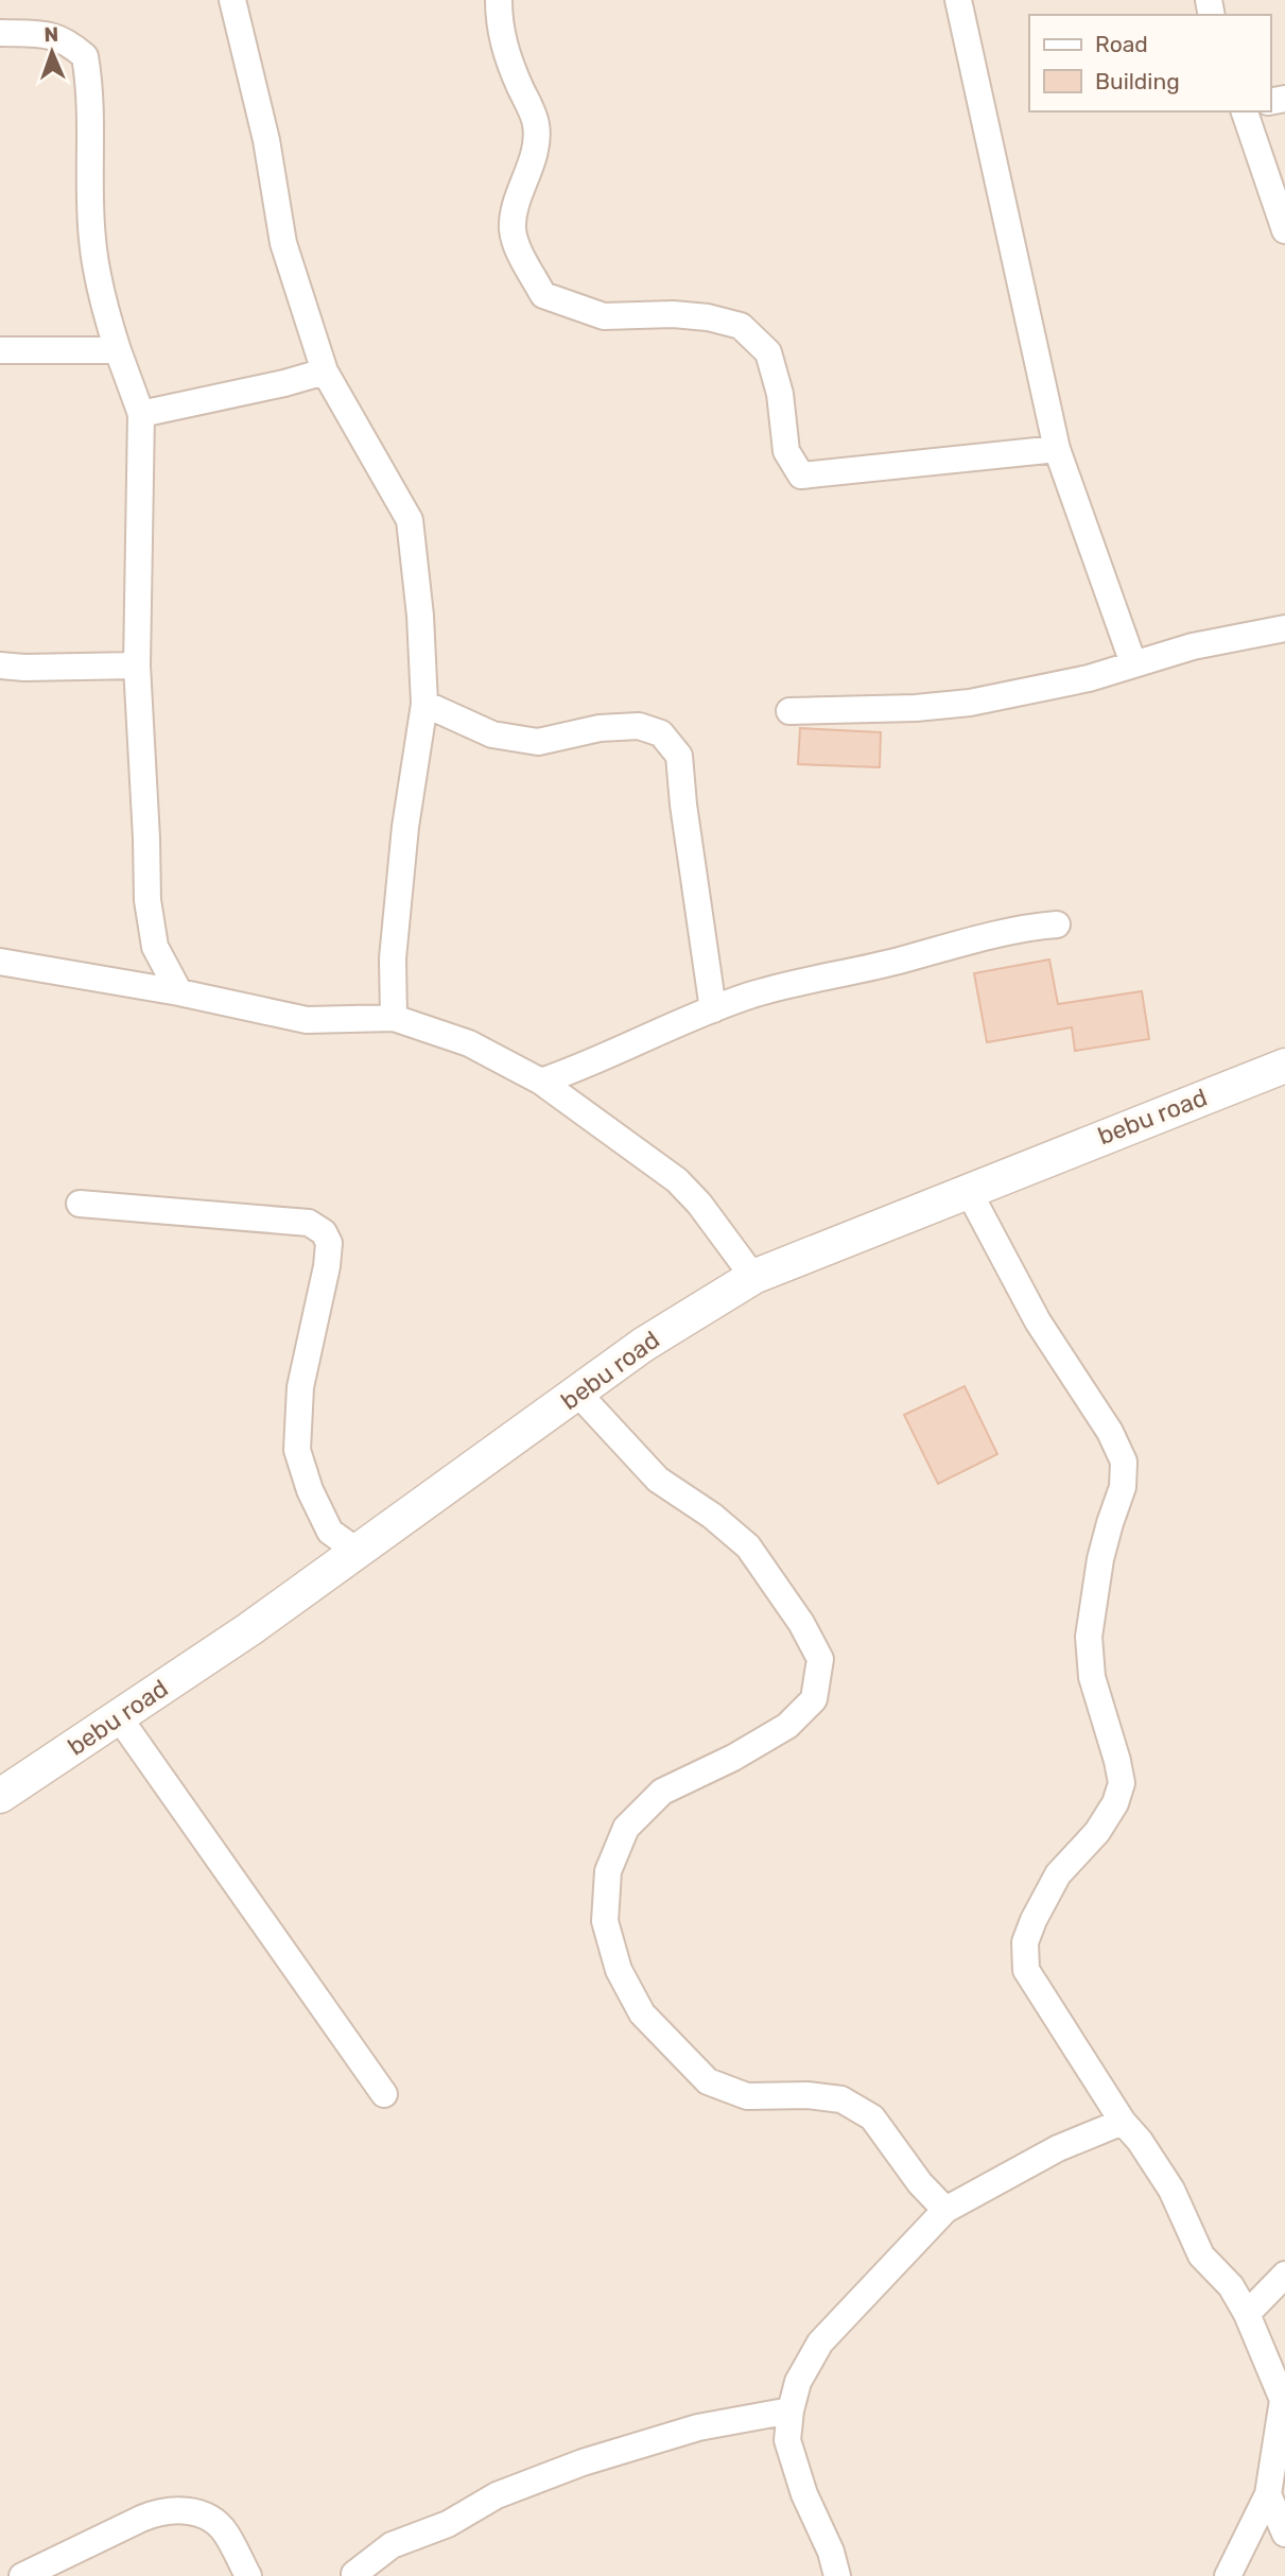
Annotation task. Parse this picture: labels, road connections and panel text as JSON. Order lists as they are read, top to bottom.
{
  "streets": {
    "street": ["bebu road"]
  },
  "legend": ["Road", "Building"],
  "north": "top"
}
